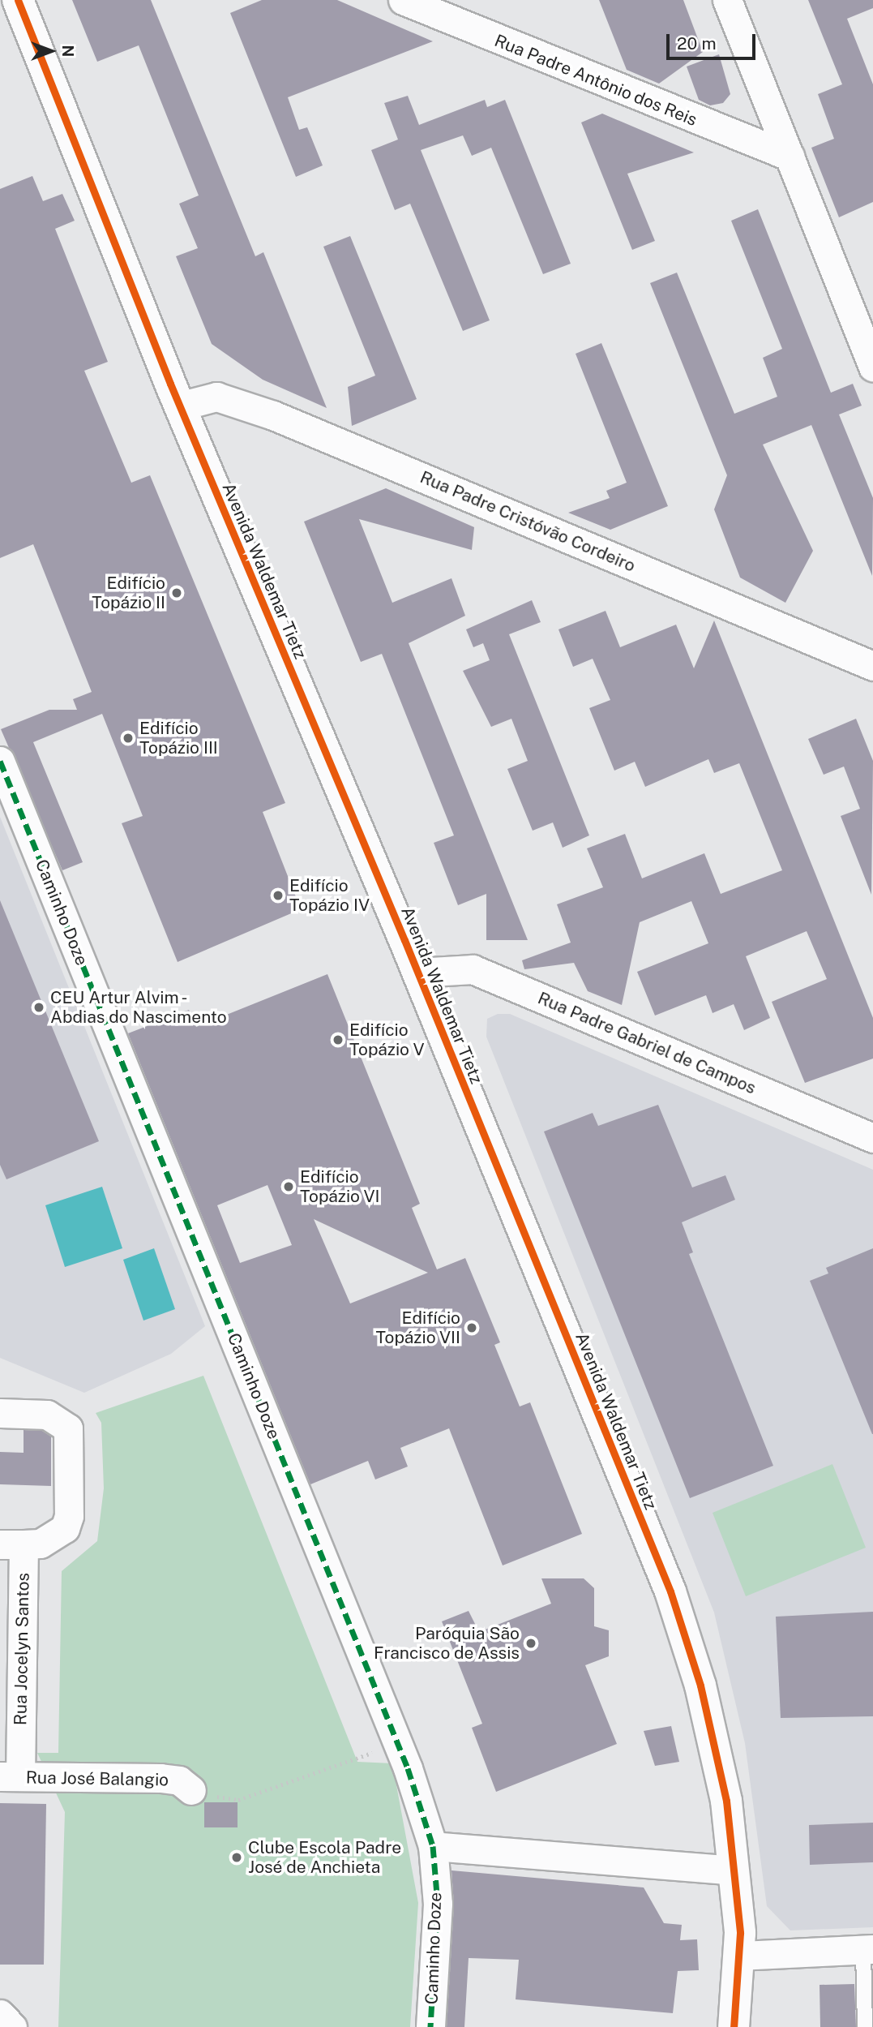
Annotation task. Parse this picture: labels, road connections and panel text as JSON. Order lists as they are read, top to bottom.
{
  "streets": {
    "street": [
      "Rua Padre Antônio dos Reis",
      "Rua Padre Cristóvão Cordeiro",
      "Avenida Waldemar Tietz",
      "Caminho Doze",
      "Rua Padre Gabriel de Campos",
      "Rua Jocelyn Santos",
      "Rua José Balangio"
    ]
  },
  "crossings": [
    ["Rua Padre Cristóvão Cordeiro", "Avenida Waldemar Tietz"],
    ["Avenida Waldemar Tietz", "Rua Padre Gabriel de Campos"],
    ["Rua Jocelyn Santos", "Rua José Balangio"]
  ],
  "places": [
    "Edifício Topázio II",
    "Edifício Topázio III",
    "Edifício Topázio IV",
    "CEU Artur Alvim - Abdias do Nascimento",
    "Edifício Topázio V",
    "Edifício Topázio VI",
    "Edifício Topázio VII",
    "Paróquia São Francisco de Assis",
    "Clube Escola Padre José de Anchieta"
  ],
  "scale_bar": "20 m",
  "north": "right"
}
